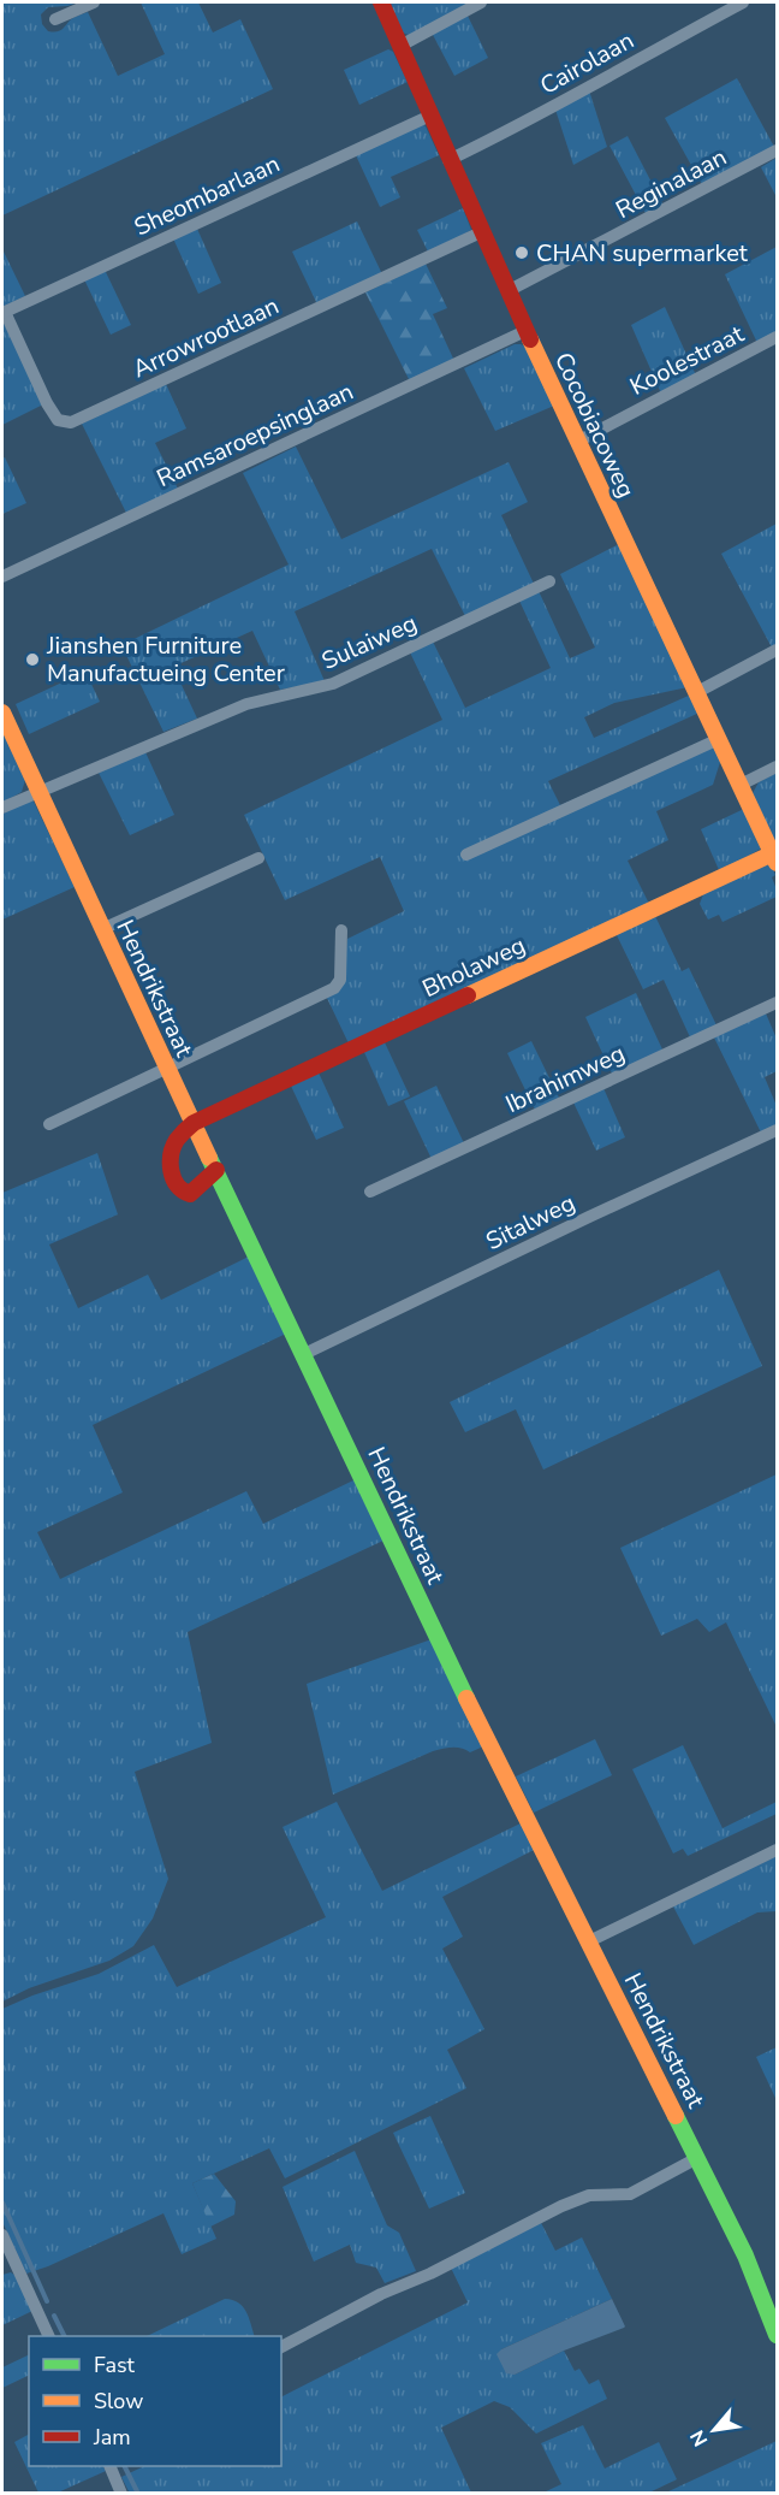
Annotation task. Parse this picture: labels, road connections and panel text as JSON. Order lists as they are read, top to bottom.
{
  "streets": {
    "street": [
      "Cairolaan",
      "Reginalaan",
      "Sheombarlaan",
      "Arrowrootlaan",
      "Koolestraat",
      "Cocobiacoweg",
      "Ramsaroepsinglaan",
      "Sulaiweg",
      "Bholaweg",
      "Hendrikstraat",
      "Ibrahimweg",
      "Sitalweg"
    ]
  },
  "crossings": [
    ["Cairolaan", "Cocobiacoweg"],
    ["Reginalaan", "Cocobiacoweg"],
    ["Sheombarlaan", "Arrowrootlaan"],
    ["Sheombarlaan", "Cocobiacoweg"],
    ["Arrowrootlaan", "Cocobiacoweg"],
    ["Koolestraat", "Cocobiacoweg"],
    ["Cocobiacoweg", "Ramsaroepsinglaan"],
    ["Cocobiacoweg", "Bholaweg"],
    ["Sulaiweg", "Hendrikstraat"],
    ["Bholaweg", "Hendrikstraat"],
    ["Hendrikstraat", "Sitalweg"]
  ],
  "places": ["CHAN supermarket", "Jianshen Furniture Manufactueing Center"],
  "legend": ["Fast", "Slow", "Jam"],
  "north": "bottom left"
}
